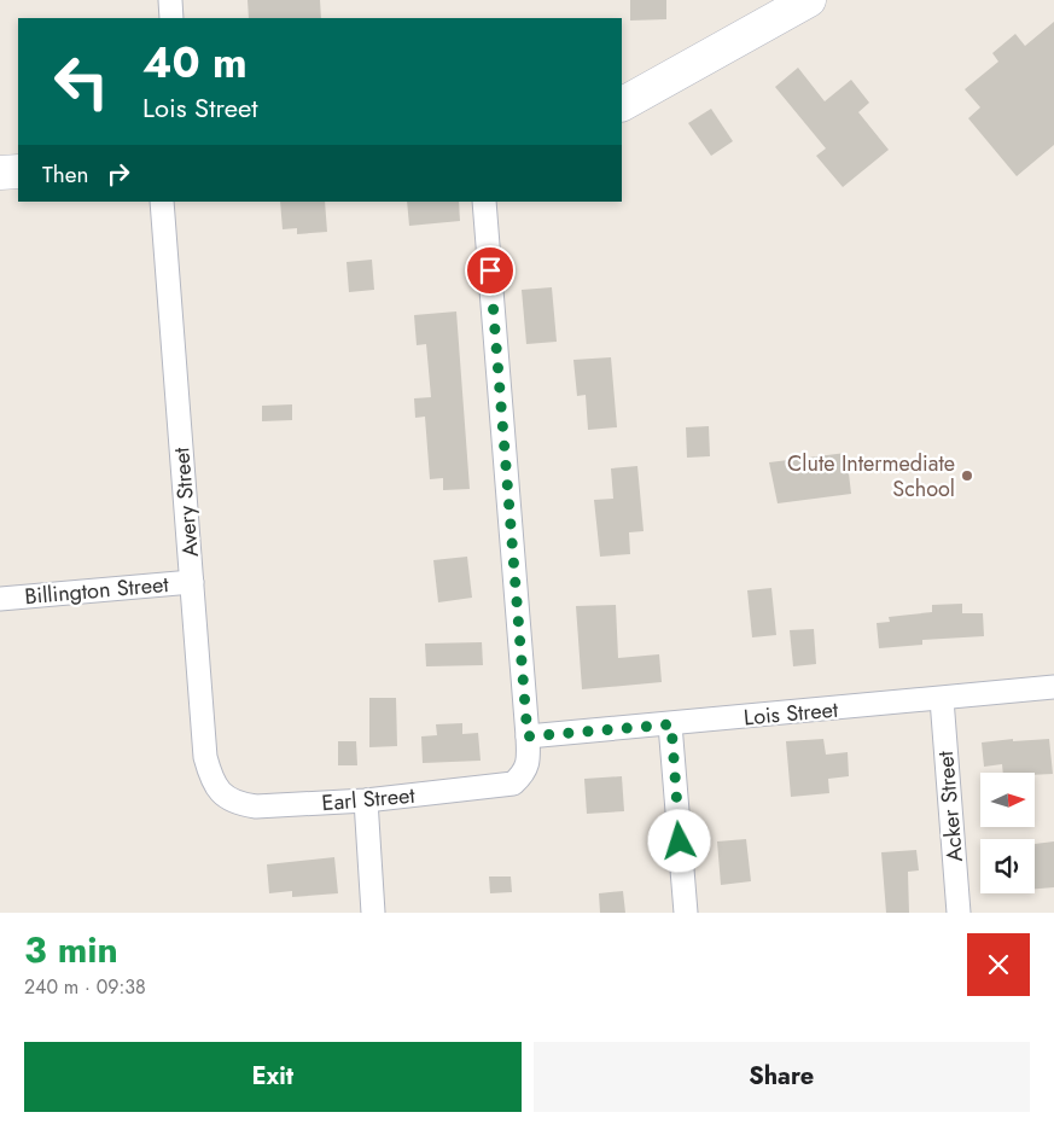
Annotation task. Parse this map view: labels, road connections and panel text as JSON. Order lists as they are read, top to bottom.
{
  "streets": {
    "street": [
      "Avery Street",
      "Billington Street",
      "Lois Street",
      "Earl Street",
      "Acker Street"
    ]
  },
  "crossings": [
    ["Avery Street", "Billington Street"],
    ["Avery Street", "Earl Street"],
    ["Lois Street", "Earl Street"],
    ["Lois Street", "Acker Street"]
  ],
  "places": ["Clute Intermediate School"],
  "north": "right",
  "page": {
    "turn": ["40 m", "Lois Street"],
    "then": "Then",
    "heading": ["3 min", "240 m · 09:38"],
    "buttons": ["Exit", "Share"]
  }
}
